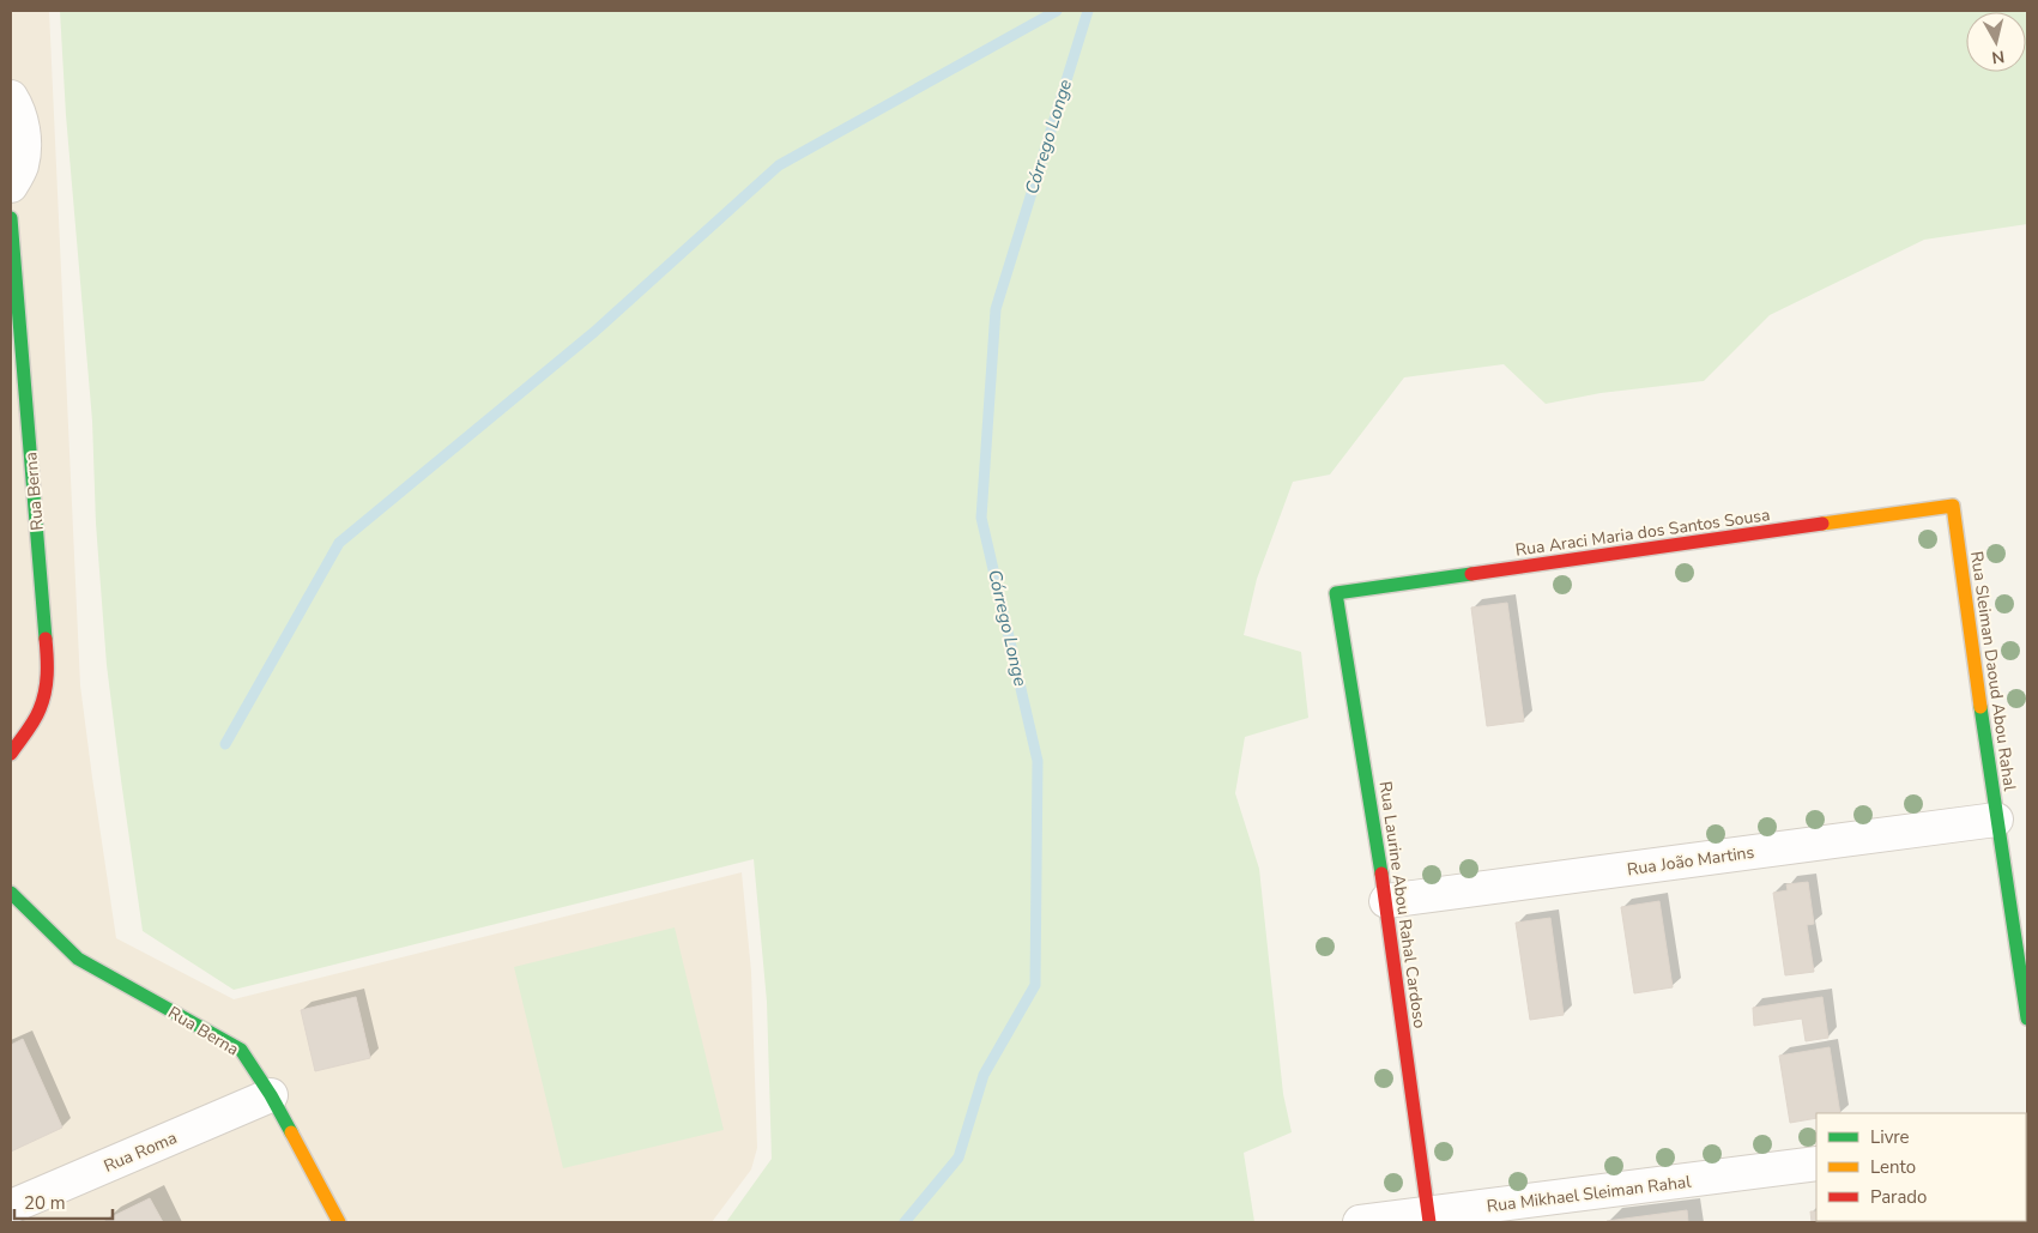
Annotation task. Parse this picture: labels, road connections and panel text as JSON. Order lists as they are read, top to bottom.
{
  "streets": {
    "street": [
      "Rua Berna",
      "Rua Araci Maria dos Santos Sousa",
      "Rua Sleiman Daoud Abou Rahal",
      "Rua João Martins",
      "Rua Laurine Abou Rahal Cardoso",
      "Rua Roma",
      "Rua Mikhael Sleiman Rahal"
    ]
  },
  "crossings": [
    ["Rua Berna", "Rua Roma"],
    ["Rua Araci Maria dos Santos Sousa", "Rua Sleiman Daoud Abou Rahal"],
    ["Rua Araci Maria dos Santos Sousa", "Rua Laurine Abou Rahal Cardoso"],
    ["Rua Sleiman Daoud Abou Rahal", "Rua João Martins"],
    ["Rua João Martins", "Rua Laurine Abou Rahal Cardoso"],
    ["Rua Laurine Abou Rahal Cardoso", "Rua Mikhael Sleiman Rahal"]
  ],
  "water": ["Córrego Longe"],
  "legend": ["Livre", "Lento", "Parado"],
  "scale_bar": "20 m",
  "north": "bottom"
}
